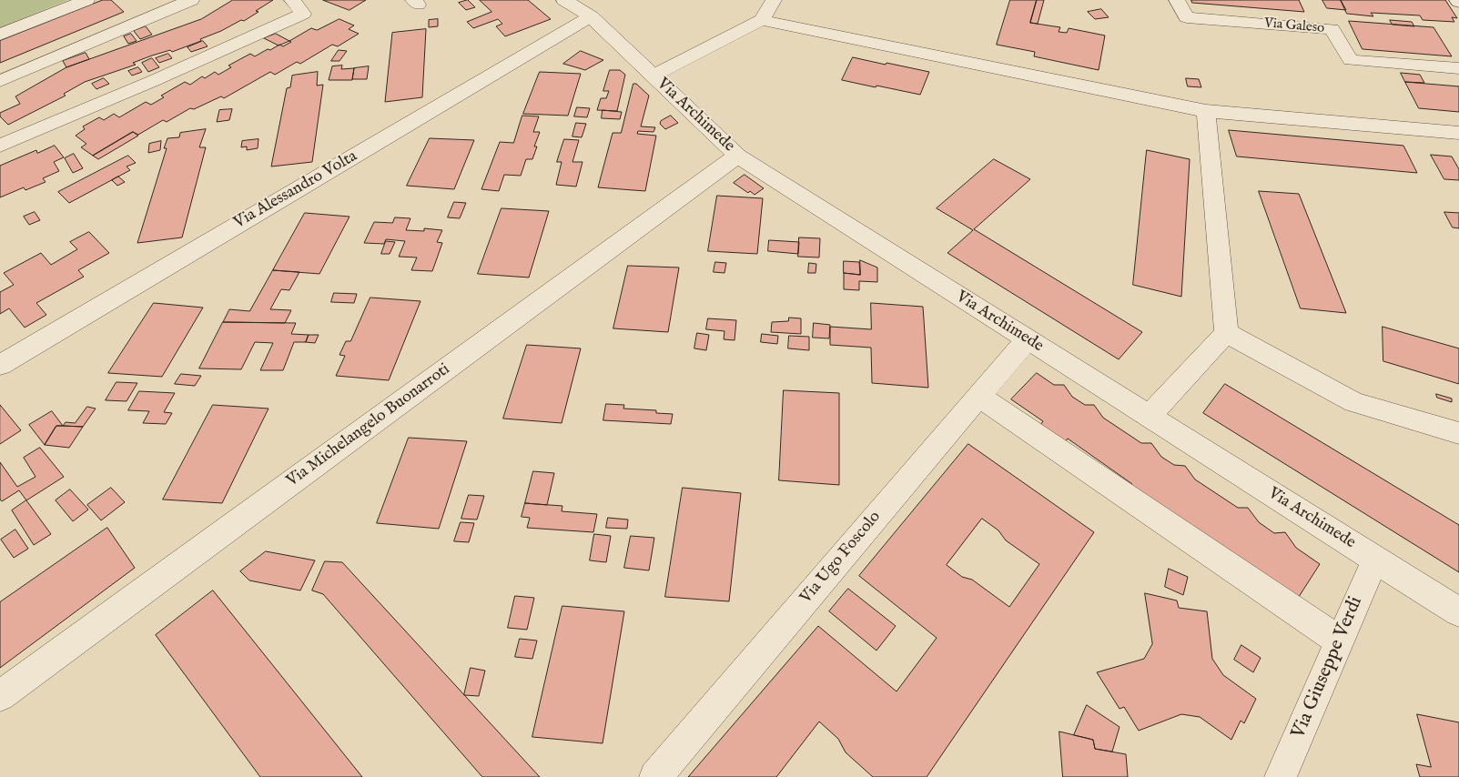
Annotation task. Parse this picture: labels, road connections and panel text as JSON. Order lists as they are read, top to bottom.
{
  "streets": {
    "street": [
      "Via Galeso",
      "Via Archimede",
      "Via Alessandro Volta",
      "Via Michelangelo Buonarroti",
      "Via Ugo Foscolo",
      "Via Giuseppe Verdi"
    ]
  },
  "crossings": [
    ["Via Archimede", "Via Alessandro Volta"],
    ["Via Archimede", "Via Michelangelo Buonarroti"],
    ["Via Archimede", "Via Ugo Foscolo"],
    ["Via Archimede", "Via Giuseppe Verdi"]
  ]
}
